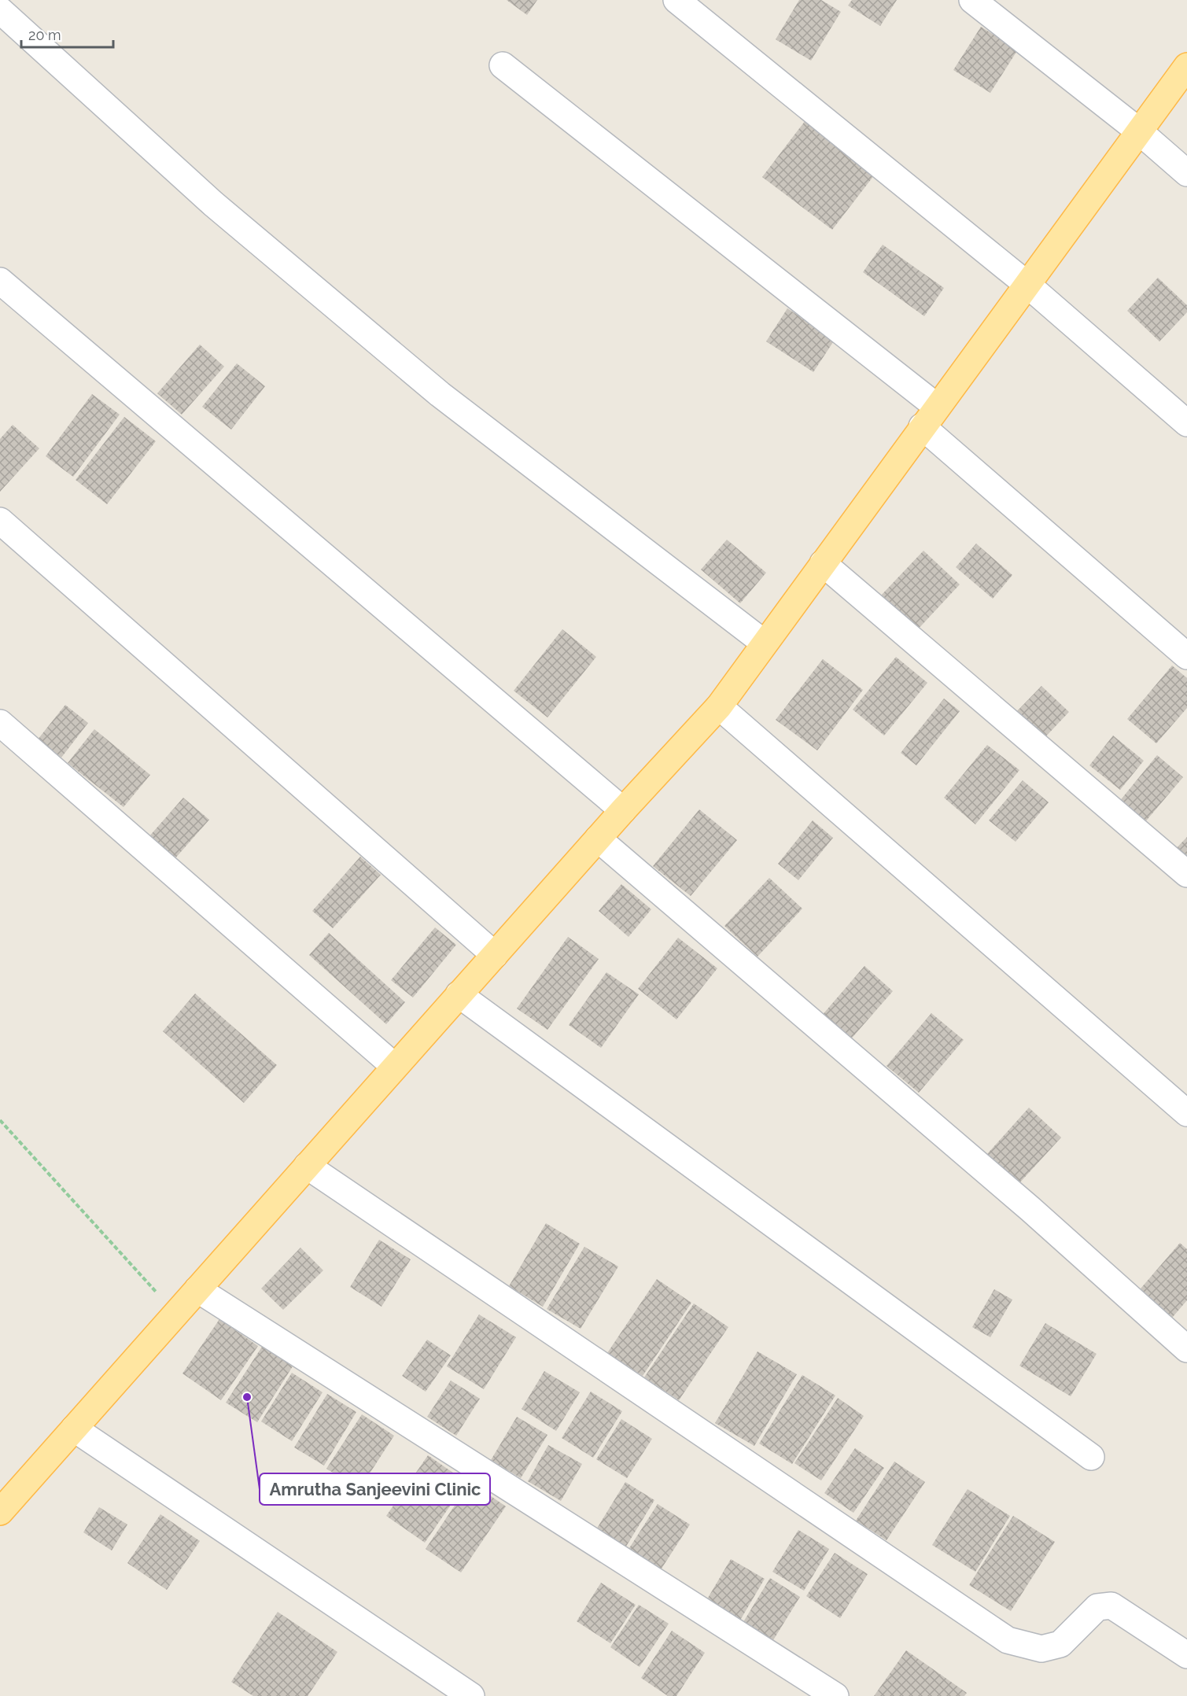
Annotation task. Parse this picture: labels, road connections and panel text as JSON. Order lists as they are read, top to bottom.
{
  "places": ["Amrutha Sanjeevini Clinic"],
  "scale_bar": "20 m"
}
